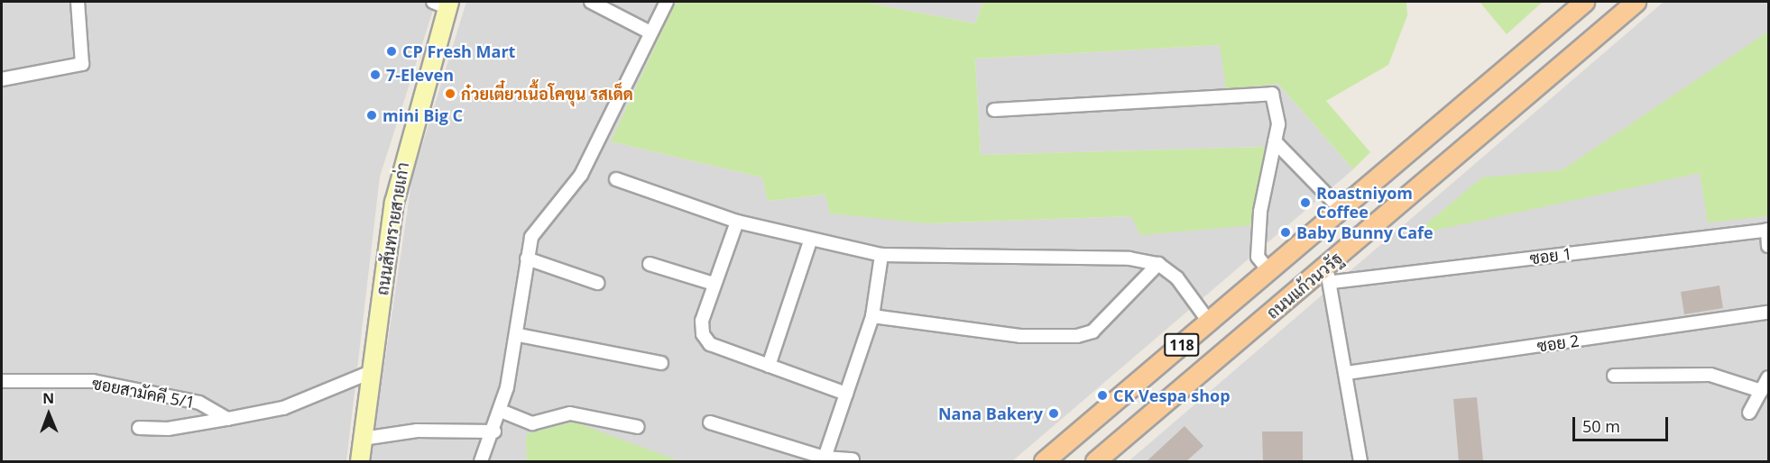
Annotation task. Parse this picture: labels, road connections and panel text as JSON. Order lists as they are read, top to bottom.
{
  "streets": {
    "main road": ["ถนนสันทรายสายเก่า", "ถนนแก้วนวรัฐ", "118"],
    "street": ["ซอย 1", "ซอย 2", "ซอยสามัคคี 5/1"]
  },
  "crossings": [
    ["ซอย 1", "ถนนแก้วนวรัฐ"]
  ],
  "places": [
    "CP Fresh Mart",
    "7-Eleven",
    "ก๋วยเตี๋ยวเนื้อโคขุน รสเด็ด",
    "mini Big C",
    "Roastniyom Coffee",
    "Baby Bunny Cafe",
    "CK Vespa shop",
    "Nana Bakery"
  ],
  "scale_bar": "50 m",
  "north": "top"
}
